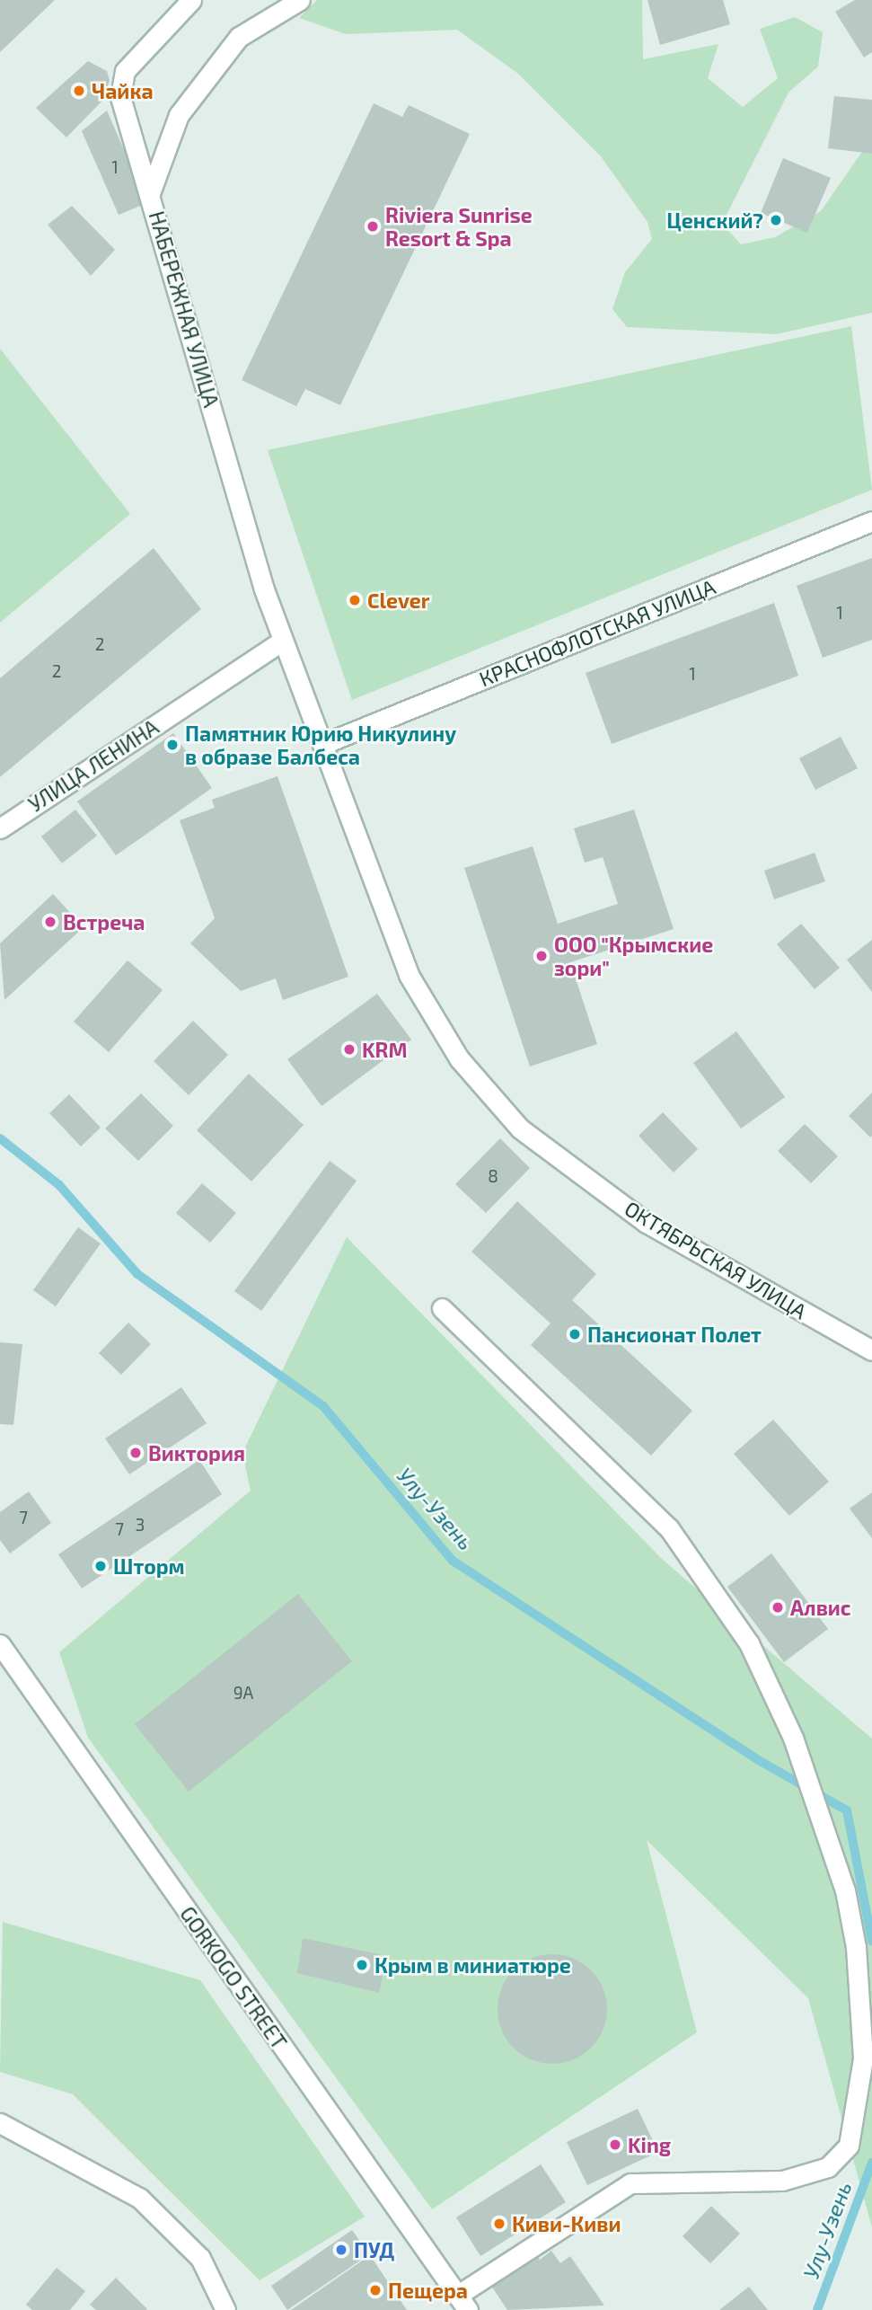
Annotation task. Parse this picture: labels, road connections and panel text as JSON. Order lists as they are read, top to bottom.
{
  "streets": {
    "street": [
      "НАБЕРЕЖНАЯ УЛИЦА",
      "КРАСНОФЛОТСКАЯ УЛИЦА",
      "УЛИЦА ЛЕНИНА",
      "ОКТЯБРЬСКАЯ УЛИЦА",
      "GORKOGO STREET"
    ]
  },
  "crossings": [
    ["НАБЕРЕЖНАЯ УЛИЦА", "УЛИЦА ЛЕНИНА"],
    ["НАБЕРЕЖНАЯ УЛИЦА", "ОКТЯБРЬСКАЯ УЛИЦА"],
    ["КРАСНОФЛОТСКАЯ УЛИЦА", "ОКТЯБРЬСКАЯ УЛИЦА"],
    ["УЛИЦА ЛЕНИНА", "ОКТЯБРЬСКАЯ УЛИЦА"]
  ],
  "water": ["Улу-Узень"],
  "places": [
    "Чайка",
    "Ценский?",
    "Riviera Sunrise Resort & Spa",
    "Clever",
    "Памятник Юрию Никулину в образе Балбеса",
    "Встреча",
    "ООО \"Крымские зори\"",
    "KRM",
    "Пансионат Полет",
    "Виктория",
    "Шторм",
    "Алвис",
    "Крым в миниатюре",
    "King",
    "Киви-Киви",
    "ПУД",
    "Пещера"
  ],
  "house_numbers": [
    "1",
    "1",
    "2",
    "2",
    "1",
    "8",
    "7",
    "3",
    "7",
    "9А"
  ]
}
